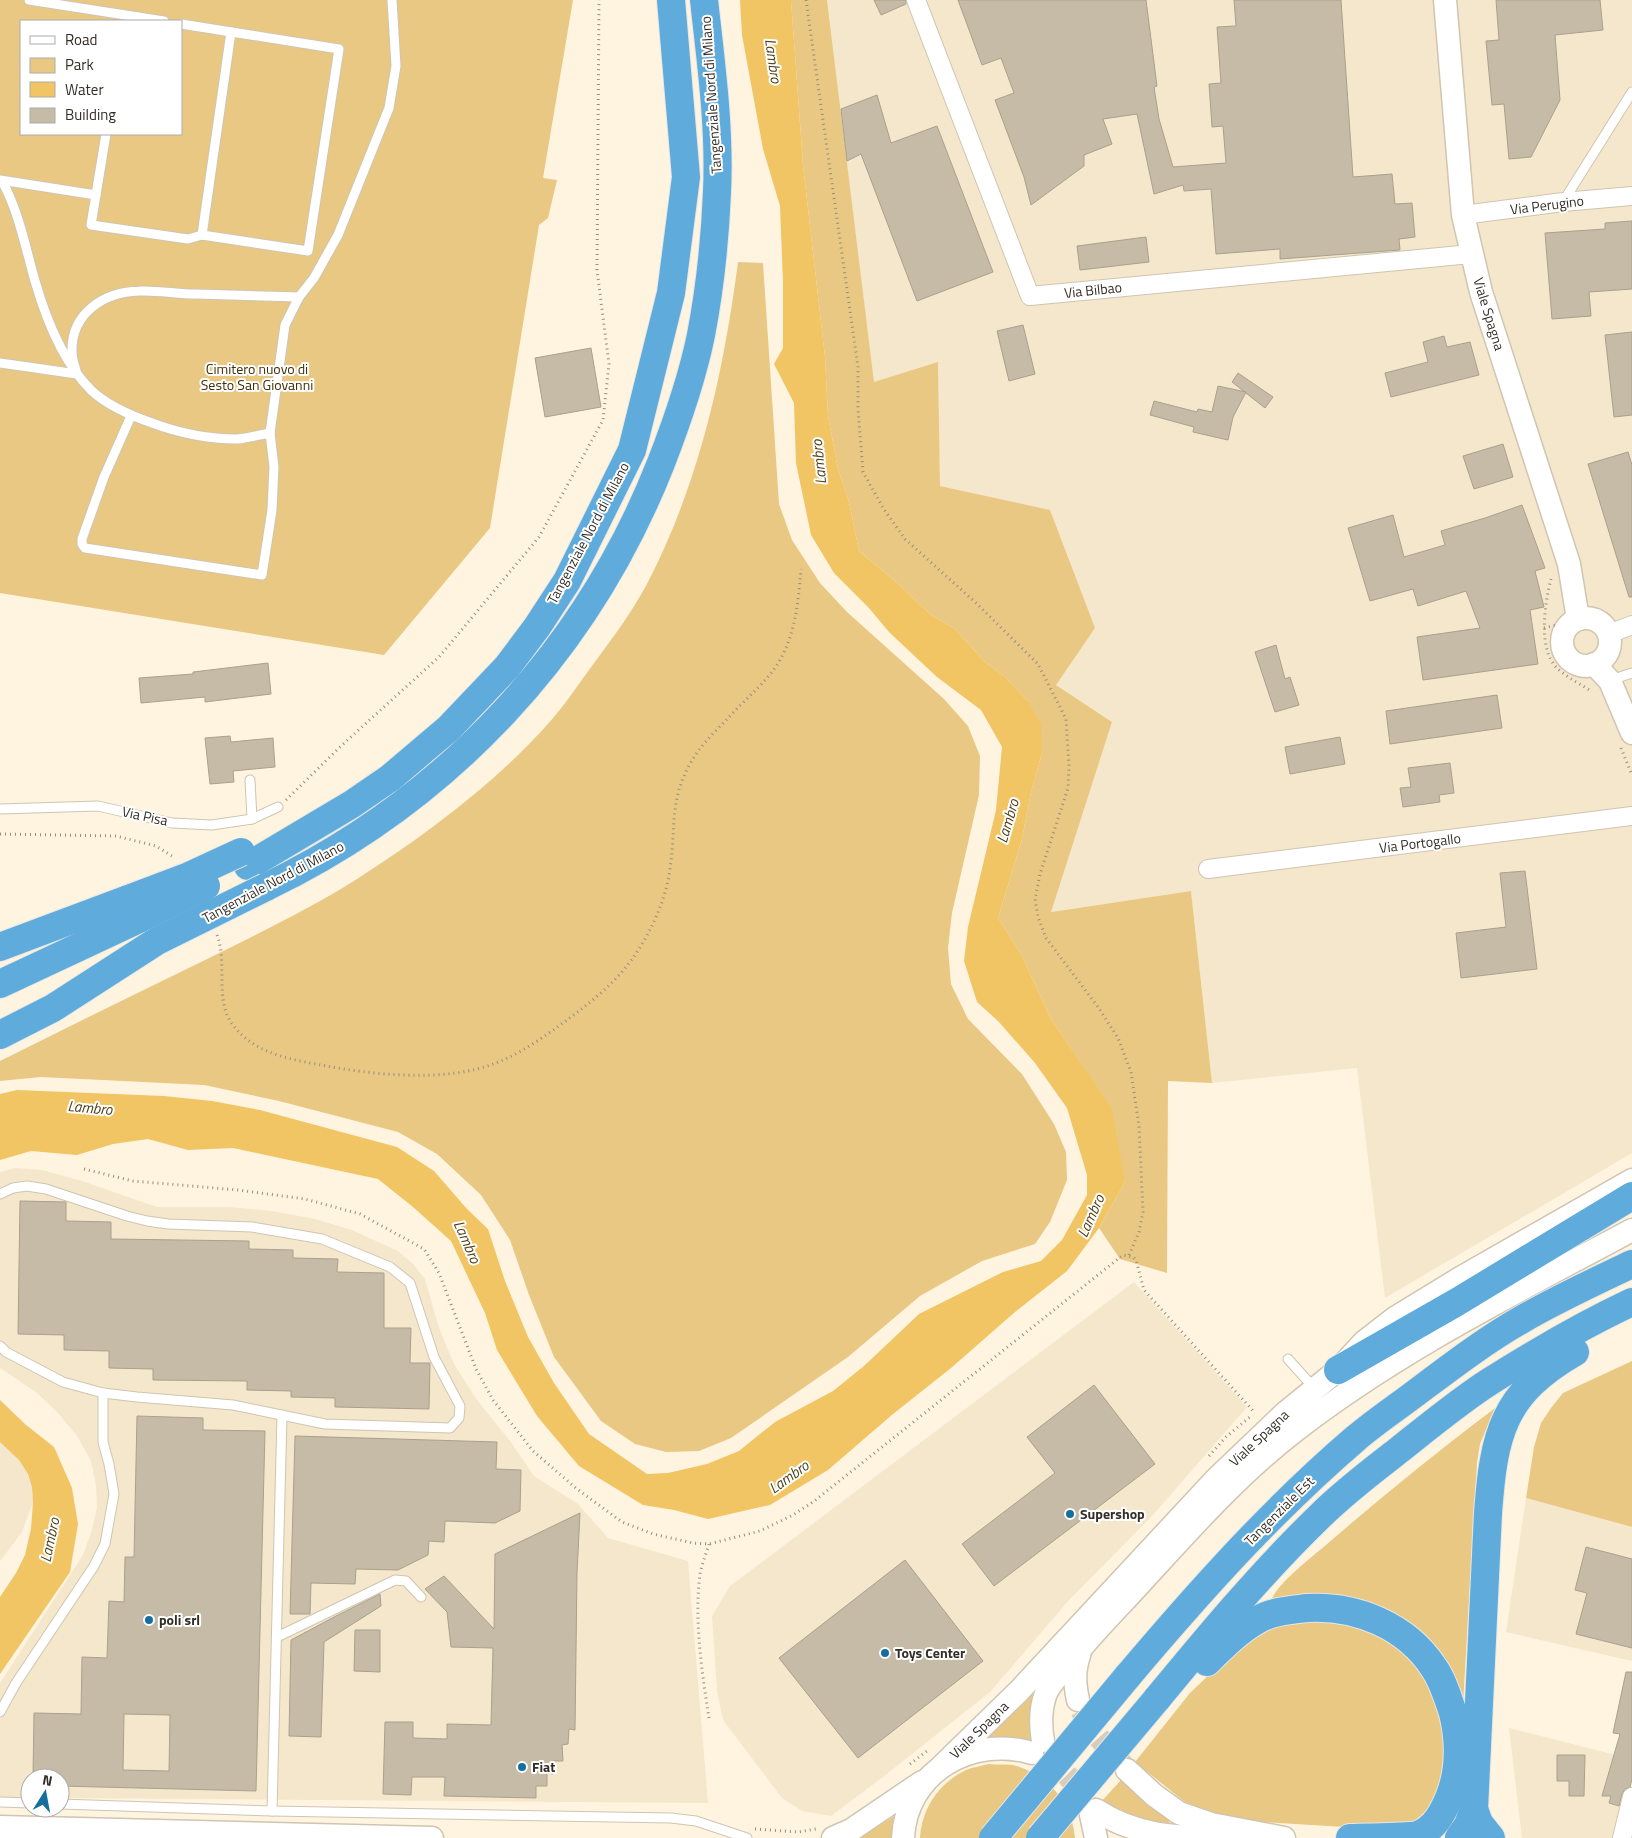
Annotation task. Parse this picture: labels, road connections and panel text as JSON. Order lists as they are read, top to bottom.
{
  "streets": {
    "highway": ["Tangenziale Nord di Milano", "Tangenziale Est"],
    "street": [
      "Via Perugino",
      "Via Bilbao",
      "Viale Spagna",
      "Via Portogallo"
    ],
    "lane": ["Via Pisa"]
  },
  "crossings": [
    ["Via Perugino", "Viale Spagna"],
    ["Via Bilbao", "Viale Spagna"]
  ],
  "water": ["Lambro"],
  "parks": ["Cimitero nuovo di Sesto San Giovanni"],
  "places": [
    "Supershop",
    "poli srl",
    "Toys Center",
    "Fiat"
  ],
  "legend": [
    "Road",
    "Park",
    "Water",
    "Building"
  ],
  "north": "top"
}
